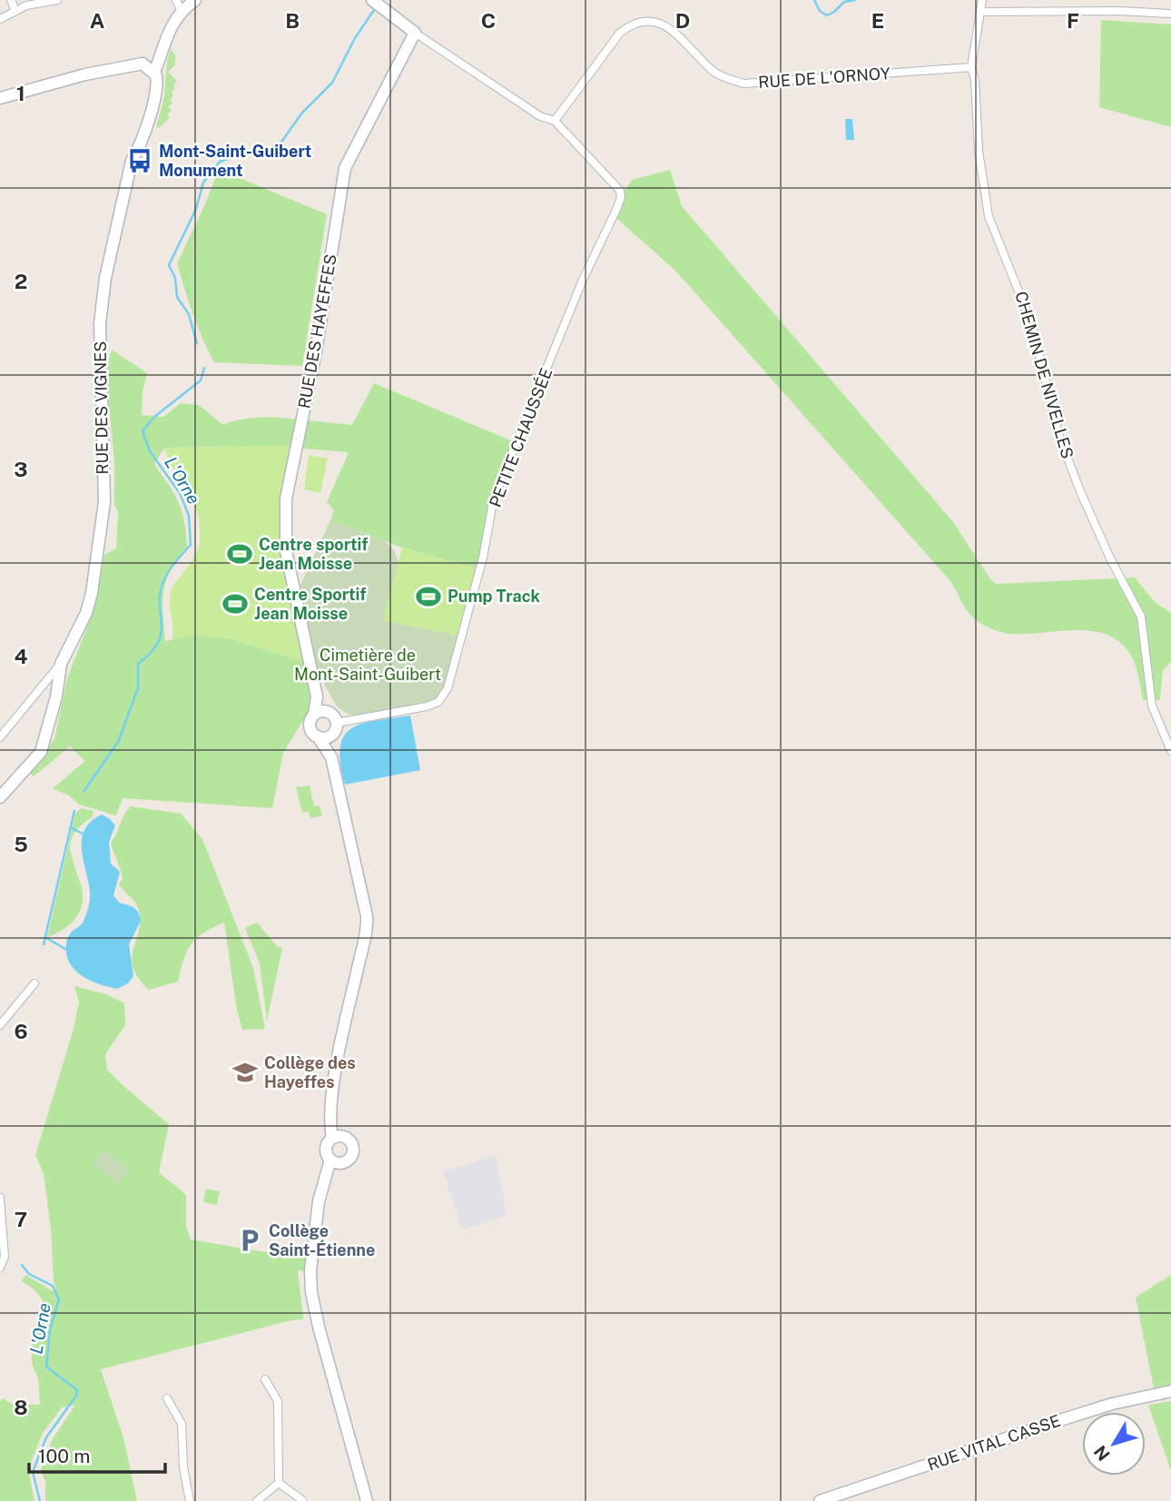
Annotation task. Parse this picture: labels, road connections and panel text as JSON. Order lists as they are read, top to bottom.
{
  "streets": {
    "street": [
      "RUE DE L'ORNOY",
      "RUE DES HAYEFFES",
      "CHEMIN DE NIVELLES",
      "RUE DES VIGNES",
      "PETITE CHAUSSÉE",
      "RUE VITAL CASSE"
    ]
  },
  "crossings": [
    ["RUE DE L'ORNOY", "CHEMIN DE NIVELLES"],
    ["RUE DE L'ORNOY", "PETITE CHAUSSÉE"],
    ["RUE DES HAYEFFES", "PETITE CHAUSSÉE"]
  ],
  "water": ["L'Orne"],
  "parks": ["Cimetière de Mont-Saint-Guibert"],
  "places": {
    "bus stop": ["Mont-Saint-Guibert Monument"],
    "sports": ["Centre sportif Jean Moisse", "Pump Track", "Centre Sportif Jean Moisse"],
    "school or university": ["Collège des Hayeffes"],
    "parking": ["Collège Saint-Étienne"]
  },
  "scale_bar": "100 m",
  "north": "bottom left",
  "grid": {
    "columns": [
      "A",
      "B",
      "C",
      "D",
      "E",
      "F"
    ],
    "rows": [
      "1",
      "2",
      "3",
      "4",
      "5",
      "6",
      "7",
      "8"
    ]
  }
}
